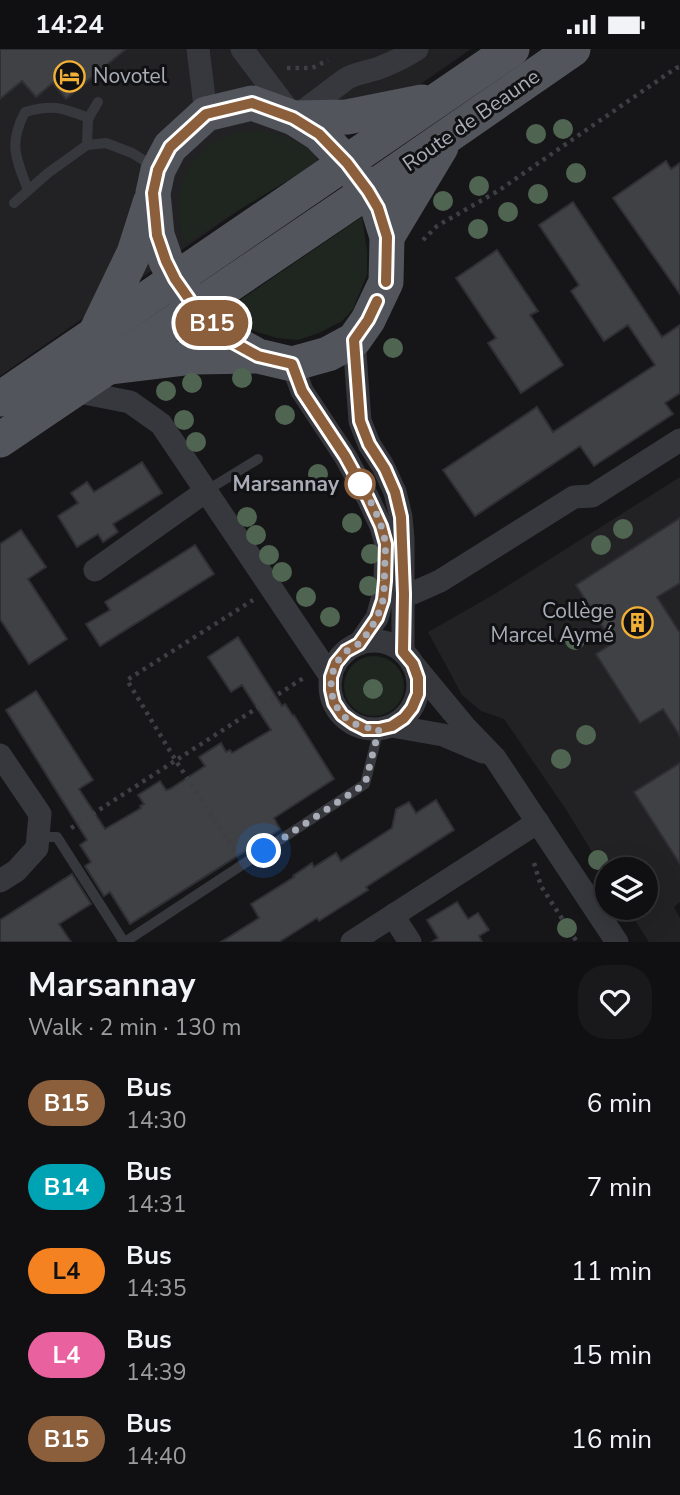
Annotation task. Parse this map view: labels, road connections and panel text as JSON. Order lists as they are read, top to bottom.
{
  "streets": {
    "main road": ["Route de Beaune"]
  },
  "places": {
    "hotel": ["Novotel"],
    "other": ["Marsannay"],
    "building": ["Collège Marcel Aymé"]
  },
  "lines": ["bus line B15"],
  "page": {
    "status": "14:24",
    "on_map": "B15",
    "heading": ["Marsannay", "Walk · 2 min · 130 m"],
    "list": [
      {
        "mark": "B15",
        "name": "Bus",
        "note": "14:30",
        "value": "6 min"
      },
      {
        "mark": "B14",
        "name": "Bus",
        "note": "14:31",
        "value": "7 min"
      },
      {
        "mark": "L4",
        "name": "Bus",
        "note": "14:35",
        "value": "11 min"
      },
      {
        "mark": "L4",
        "name": "Bus",
        "note": "14:39",
        "value": "15 min"
      },
      {
        "mark": "B15",
        "name": "Bus",
        "note": "14:40",
        "value": "16 min"
      }
    ]
  }
}
